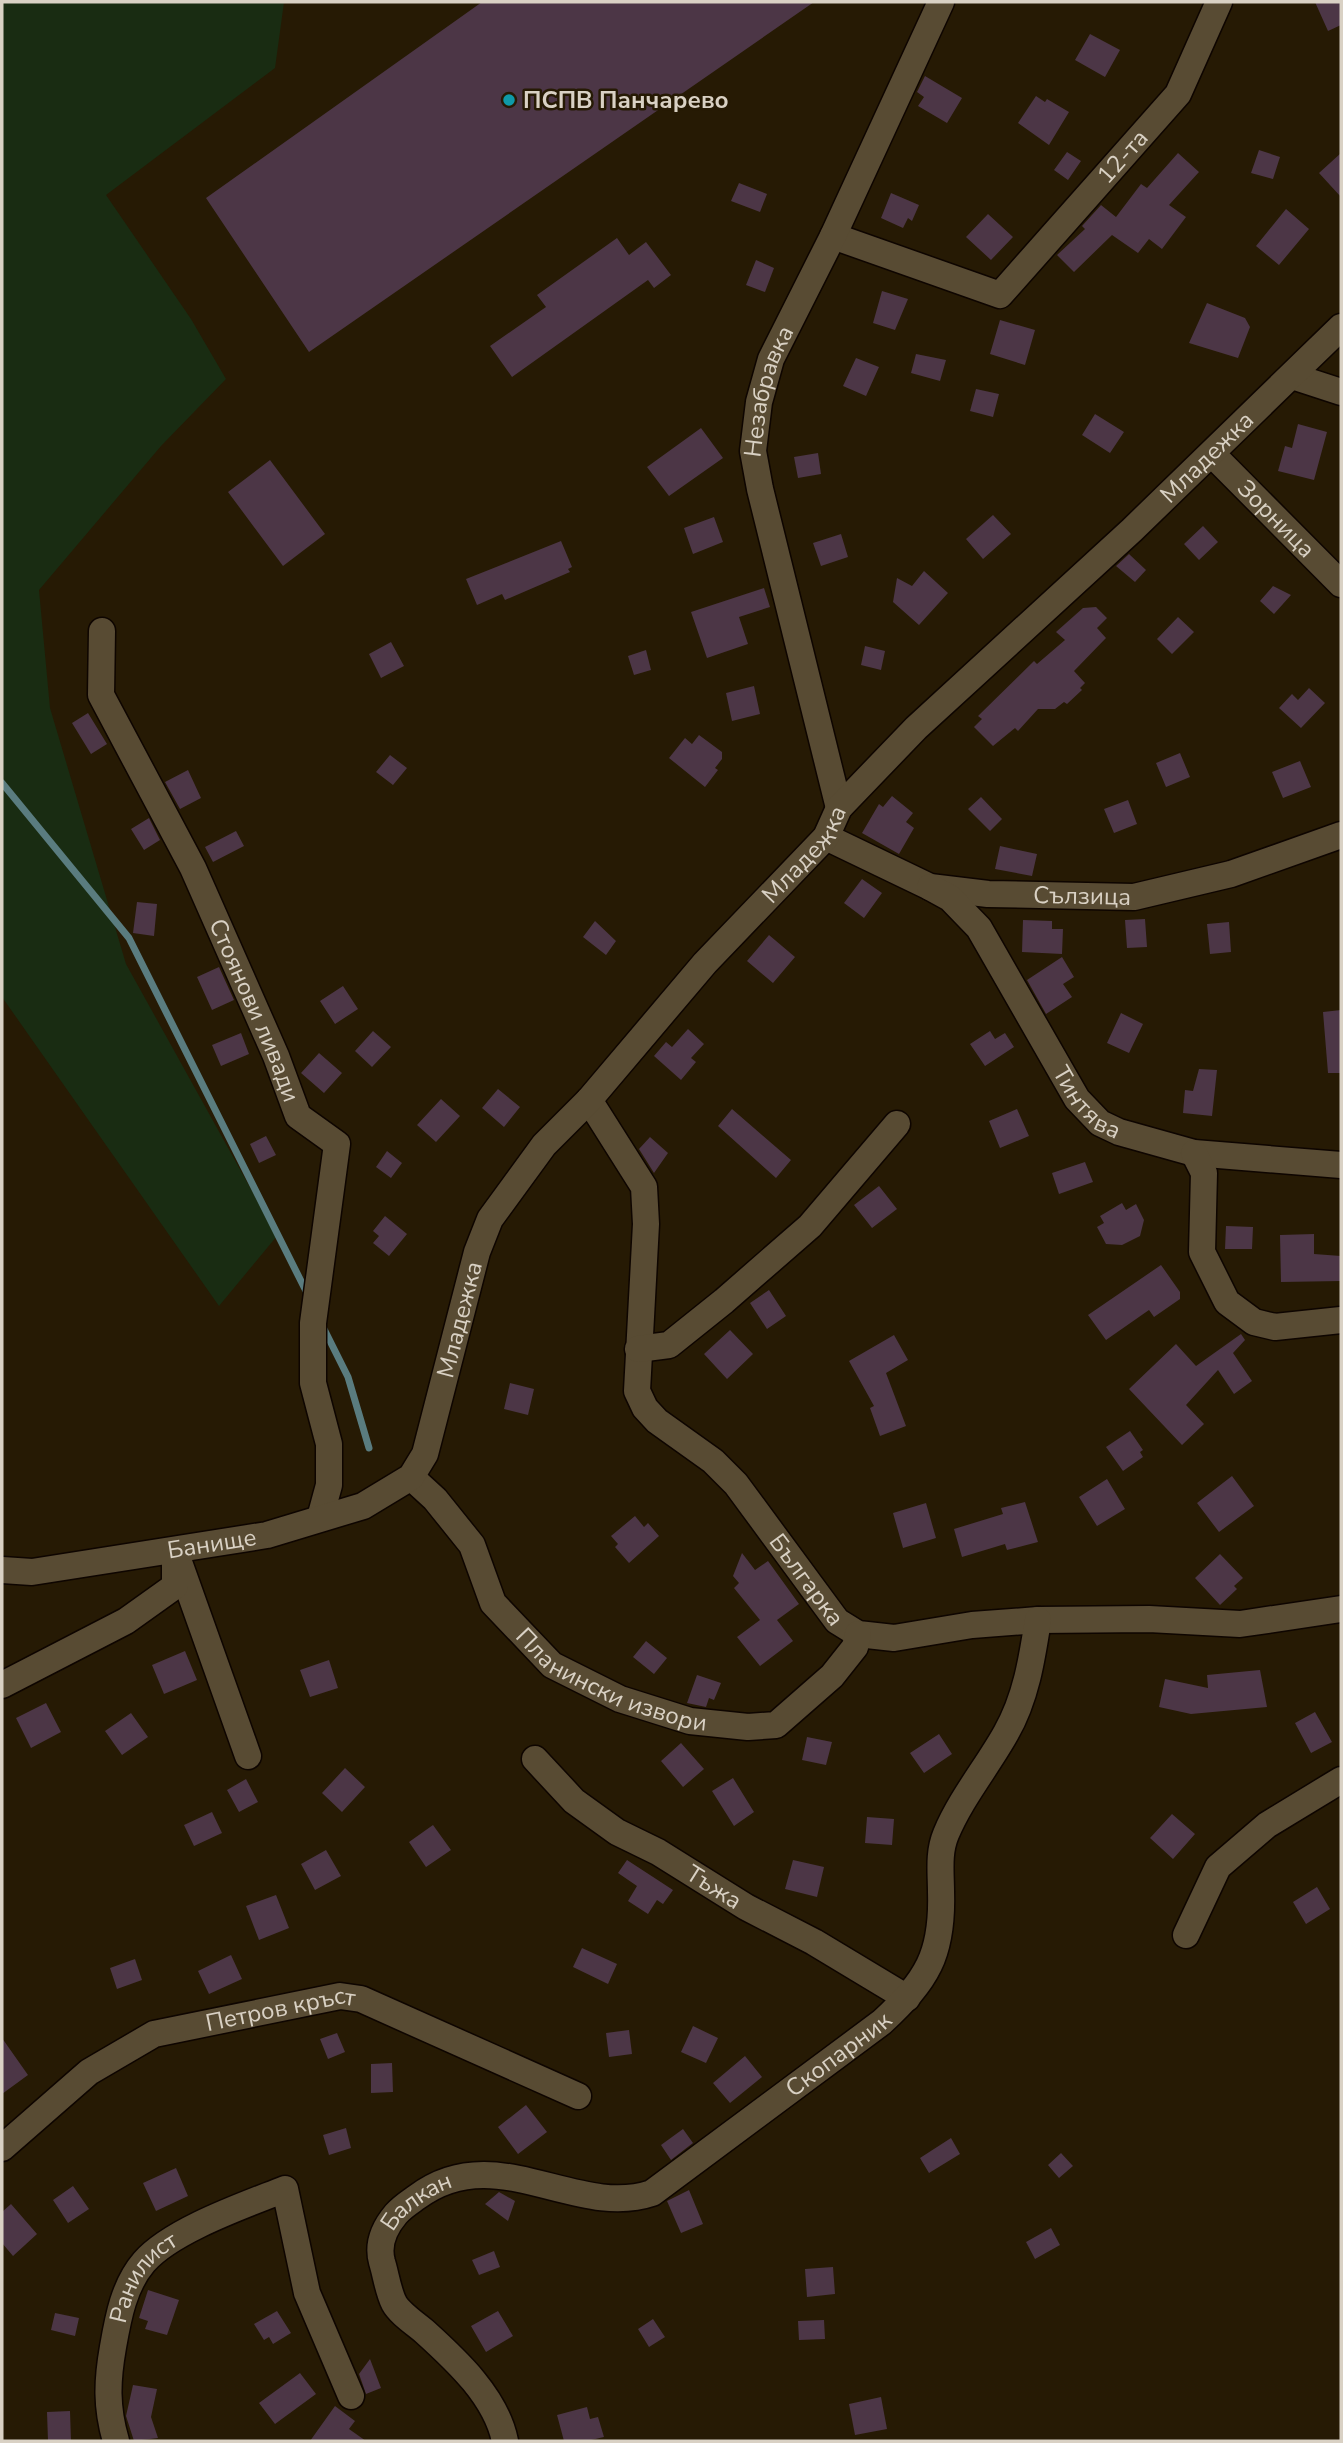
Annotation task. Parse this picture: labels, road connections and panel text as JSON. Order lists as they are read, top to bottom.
{
  "streets": {
    "street": [
      "12-та",
      "Незабравка",
      "Младежка",
      "Зорница",
      "Сълзица",
      "Стоянови ливади",
      "Тинтява",
      "Банище",
      "Българка",
      "Планински извори",
      "Тъжа",
      "Петров кръст",
      "Скопарник",
      "Балкан",
      "Ранилист"
    ]
  },
  "crossings": [
    ["12-та", "Незабравка"],
    ["Незабравка", "Младежка"],
    ["Младежка", "Зорница"],
    ["Младежка", "Сълзица"],
    ["Младежка", "Банище"],
    ["Младежка", "Българка"],
    ["Младежка", "Планински извори"],
    ["Сълзица", "Тинтява"],
    ["Стоянови ливади", "Банище"],
    ["Банище", "Планински извори"],
    ["Българка", "Планински извори"],
    ["Българка", "Скопарник"],
    ["Тъжа", "Скопарник"],
    ["Скопарник", "Балкан"]
  ],
  "places": ["ПСПВ Панчарево"]
}
